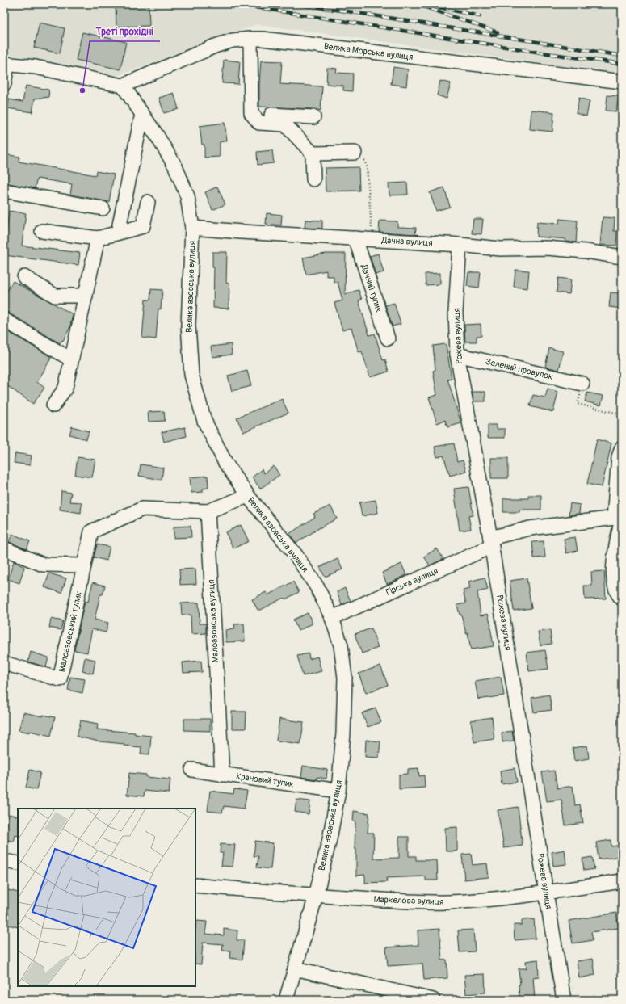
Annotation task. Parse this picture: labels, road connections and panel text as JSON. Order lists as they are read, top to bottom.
{
  "streets": {
    "street": [
      "Велика Морська вулиця",
      "Дачна вулиця",
      "Велика азовська вулиця",
      "Дачний тупик",
      "Рожева вулиця",
      "Зелений провулок",
      "Гірська вулиця",
      "Малоазовська вулиця",
      "Малоазовський тупик",
      "Крановий тупик",
      "Маркелова вулиця"
    ]
  },
  "crossings": [
    ["Велика Морська вулиця", "Велика азовська вулиця"],
    ["Дачна вулиця", "Велика азовська вулиця"],
    ["Дачна вулиця", "Дачний тупик"],
    ["Дачна вулиця", "Рожева вулиця"],
    ["Велика азовська вулиця", "Гірська вулиця"],
    ["Велика азовська вулиця", "Крановий тупик"],
    ["Велика азовська вулиця", "Маркелова вулиця"],
    ["Рожева вулиця", "Зелений провулок"],
    ["Рожева вулиця", "Гірська вулиця"],
    ["Рожева вулиця", "Маркелова вулиця"],
    ["Малоазовська вулиця", "Малоазовський тупик"],
    ["Малоазовська вулиця", "Крановий тупик"]
  ],
  "places": ["Треті прохідні"]
}
